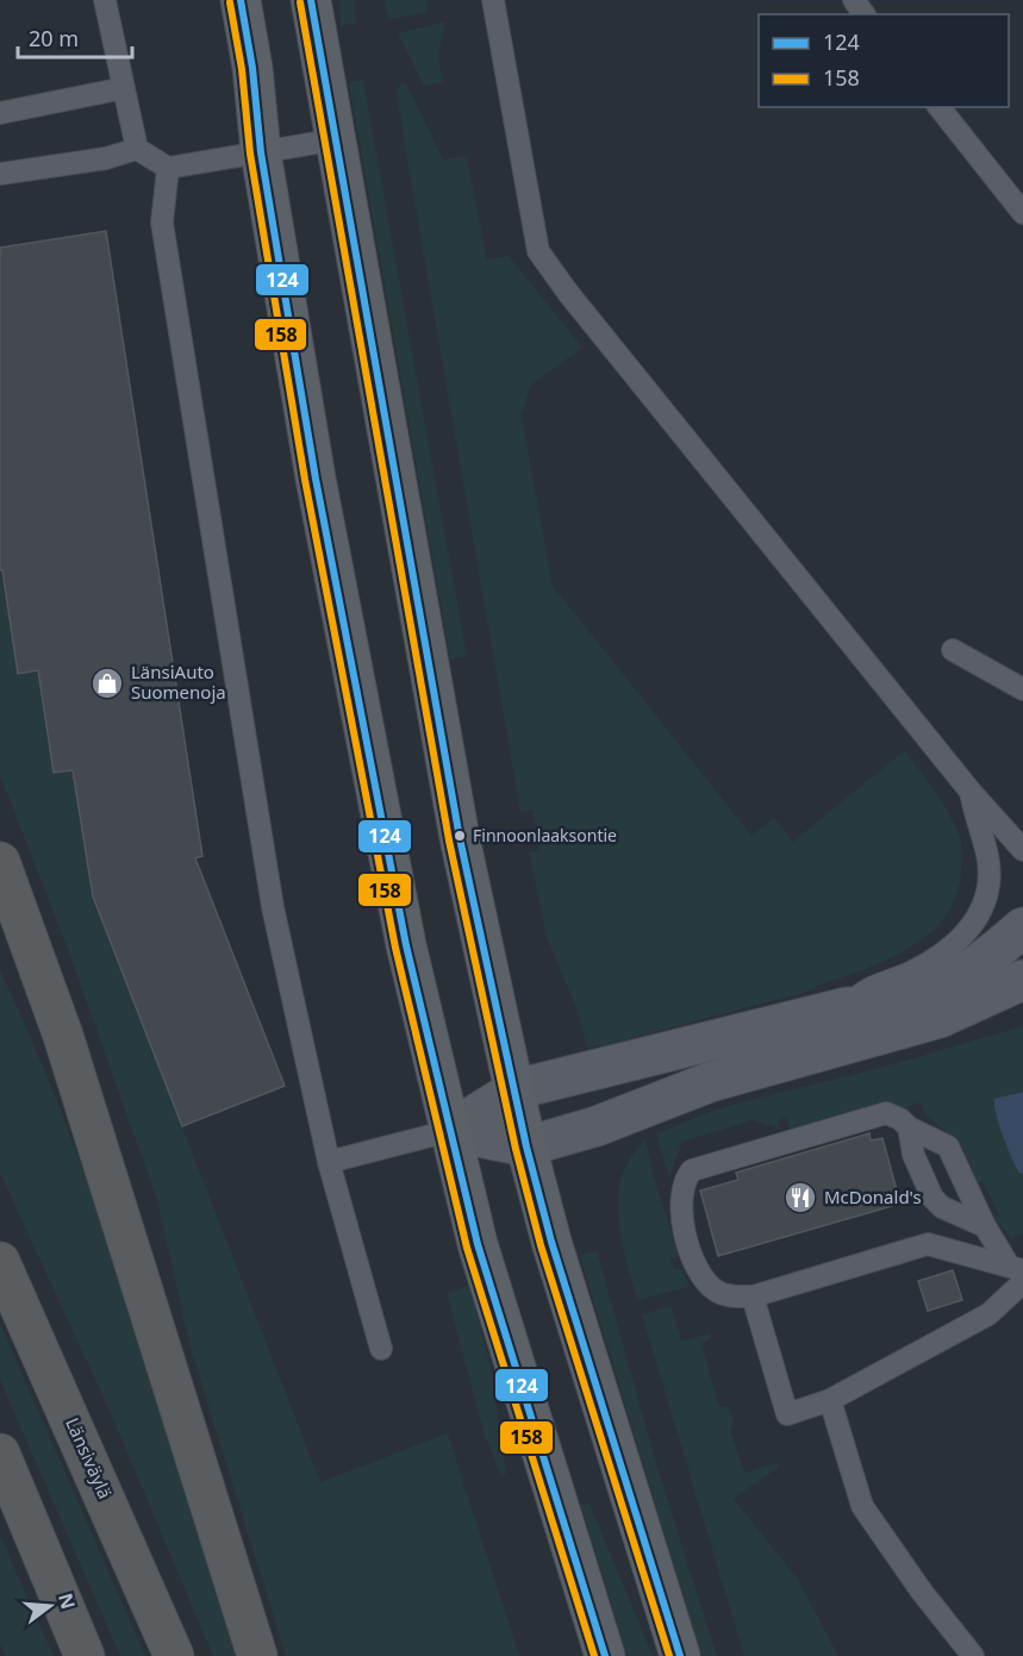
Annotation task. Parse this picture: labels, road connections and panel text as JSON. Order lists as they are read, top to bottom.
{
  "streets": {
    "highway": ["Länsiväylä"]
  },
  "places": {
    "shop": ["LänsiAuto Suomenoja"],
    "other": ["Finnoonlaaksontie"],
    "restaurant": ["McDonald's"]
  },
  "lines": ["transit line 124", "transit line 158"],
  "legend": ["124", "158"],
  "scale_bar": "20 m",
  "north": "right"
}
